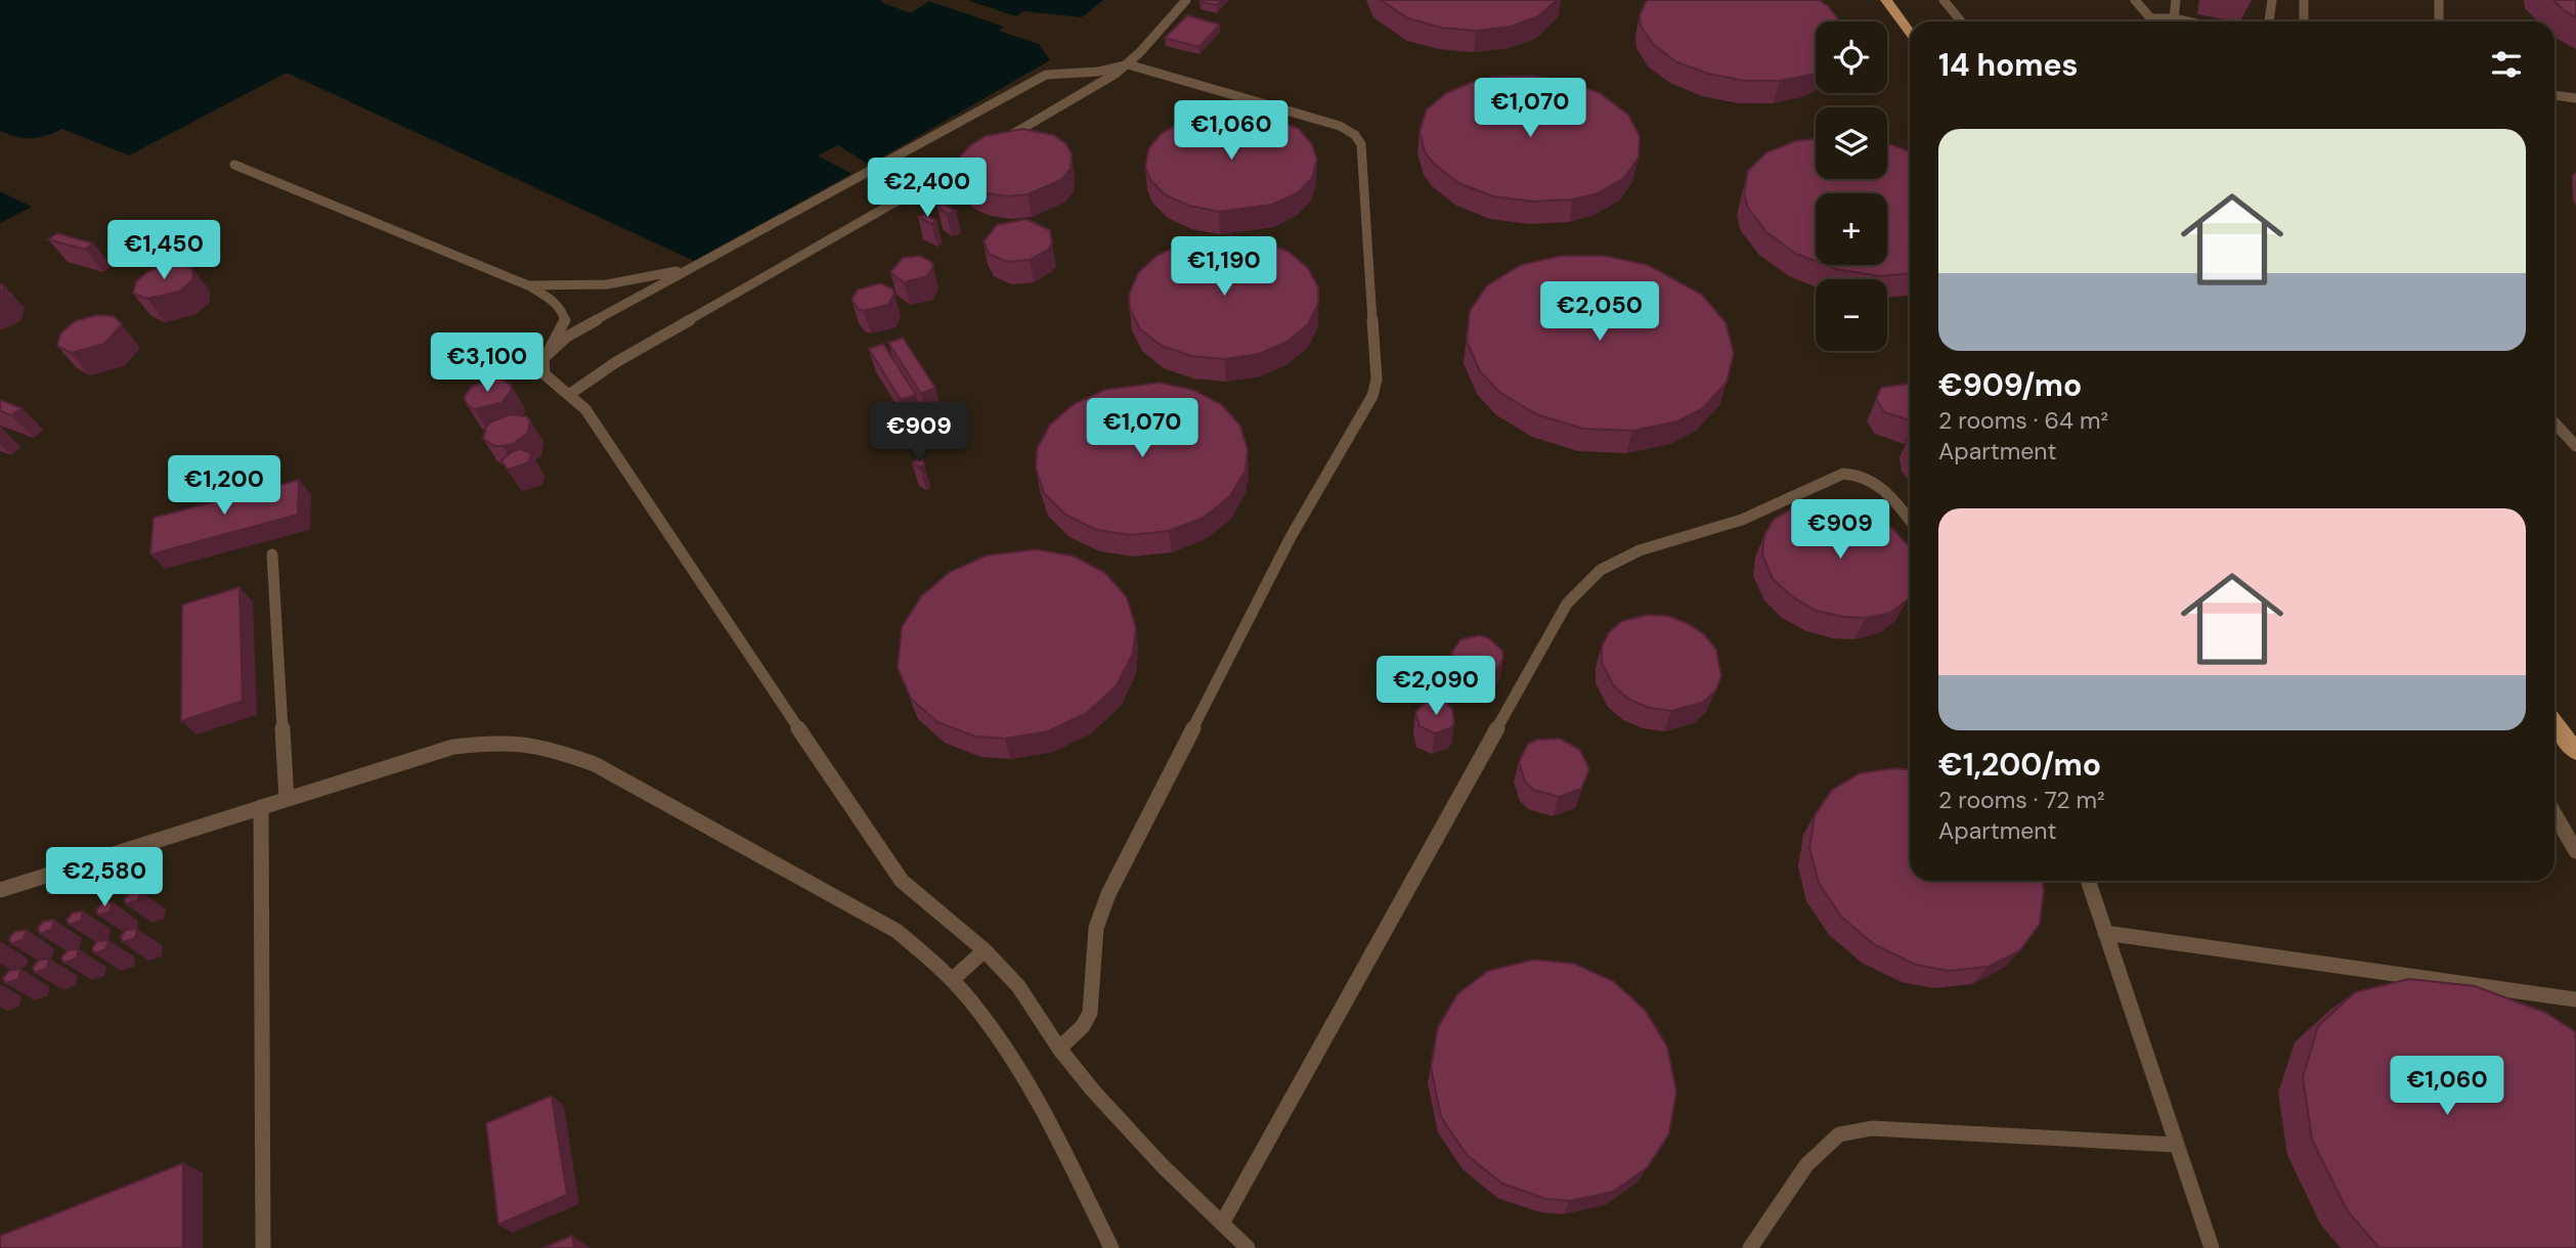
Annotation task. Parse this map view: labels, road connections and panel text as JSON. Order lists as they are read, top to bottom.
{
  "page": {
    "map_buttons": ["+", "−"],
    "heading": "14 homes",
    "price": [
      "€1,070",
      "€1,060",
      "€2,400",
      "€1,450",
      "€1,190",
      "€2,050",
      "€3,100",
      "€1,070",
      "€909",
      "€1,200",
      "€909",
      "€2,090",
      "€2,580",
      "€1,060"
    ],
    "list": [
      {
        "name": "€909/mo",
        "note": "2 rooms · 64 m² · Apartment"
      },
      {
        "name": "€1,200/mo",
        "note": "2 rooms · 72 m² · Apartment"
      }
    ]
  }
}
